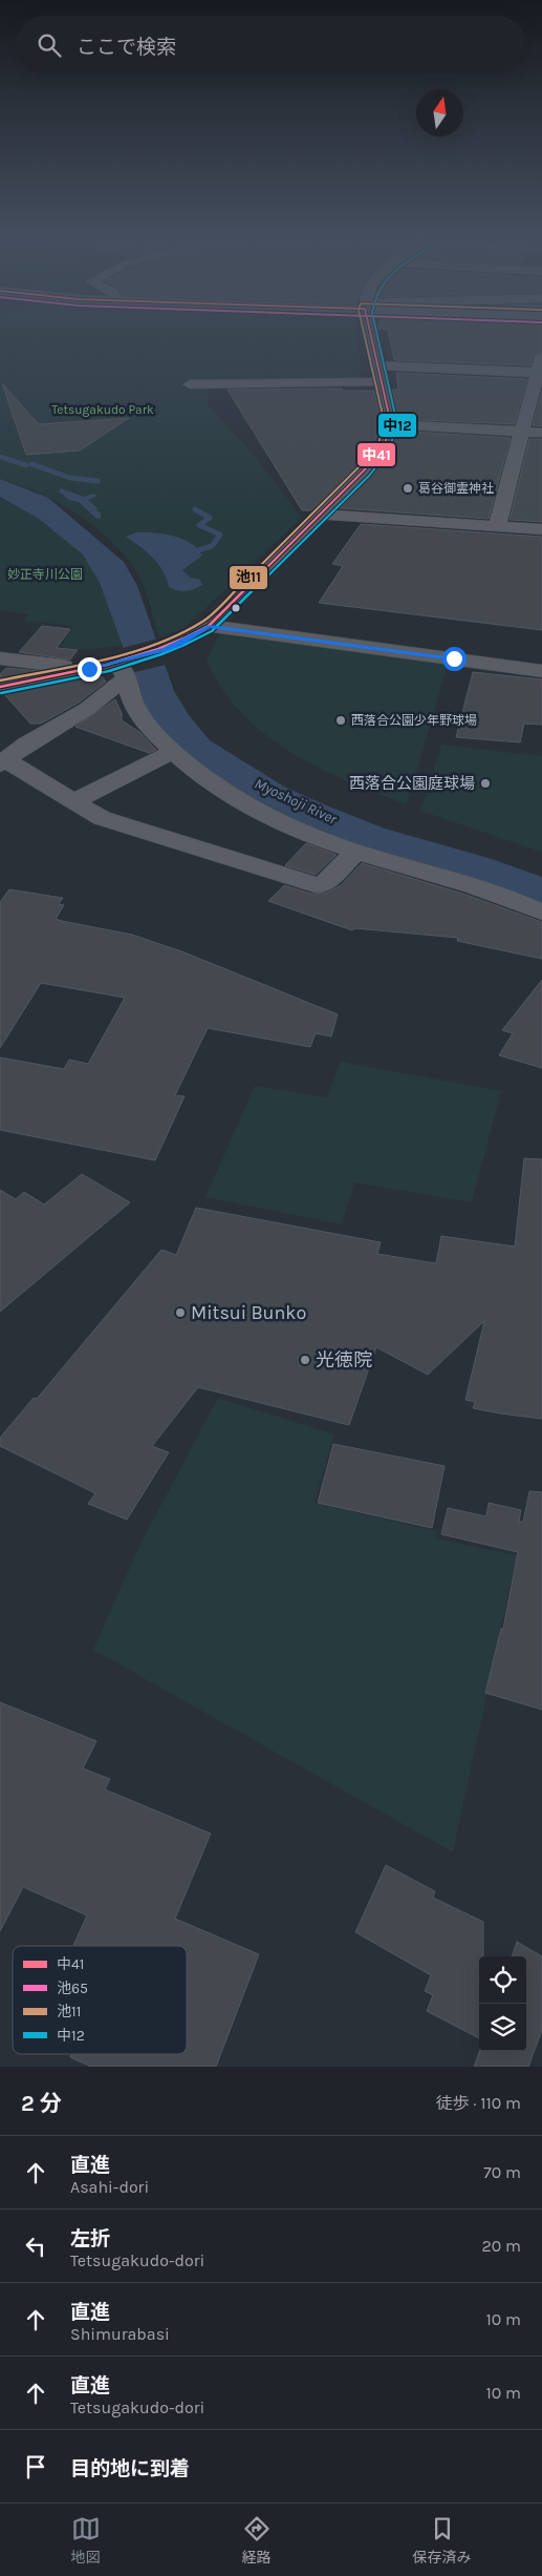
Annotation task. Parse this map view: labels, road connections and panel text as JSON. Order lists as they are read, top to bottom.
{
  "water": ["Myoshoji River"],
  "parks": ["Tetsugakudo Park", "妙正寺川公園"],
  "places": [
    "葛谷御霊神社",
    "西落合公園少年野球場",
    "西落合公園庭球場",
    "Mitsui Bunko",
    "光徳院"
  ],
  "lines": ["transit line 中41", "transit line 池11", "transit line 中12"],
  "legend": [
    "中41",
    "池65",
    "池11",
    "中12"
  ],
  "north": "top",
  "page": {
    "search": "ここで検索",
    "heading": ["2 分", "徒歩 · 110 m"],
    "list": [
      ["直進", "Asahi-dori", "70 m"],
      ["左折", "Tetsugakudo-dori", "20 m"],
      ["直進", "Shimurabasi", "10 m"],
      ["直進", "Tetsugakudo-dori", "10 m"],
      "目的地に到着"
    ],
    "nav": ["地図", "経路", "保存済み"]
  }
}
